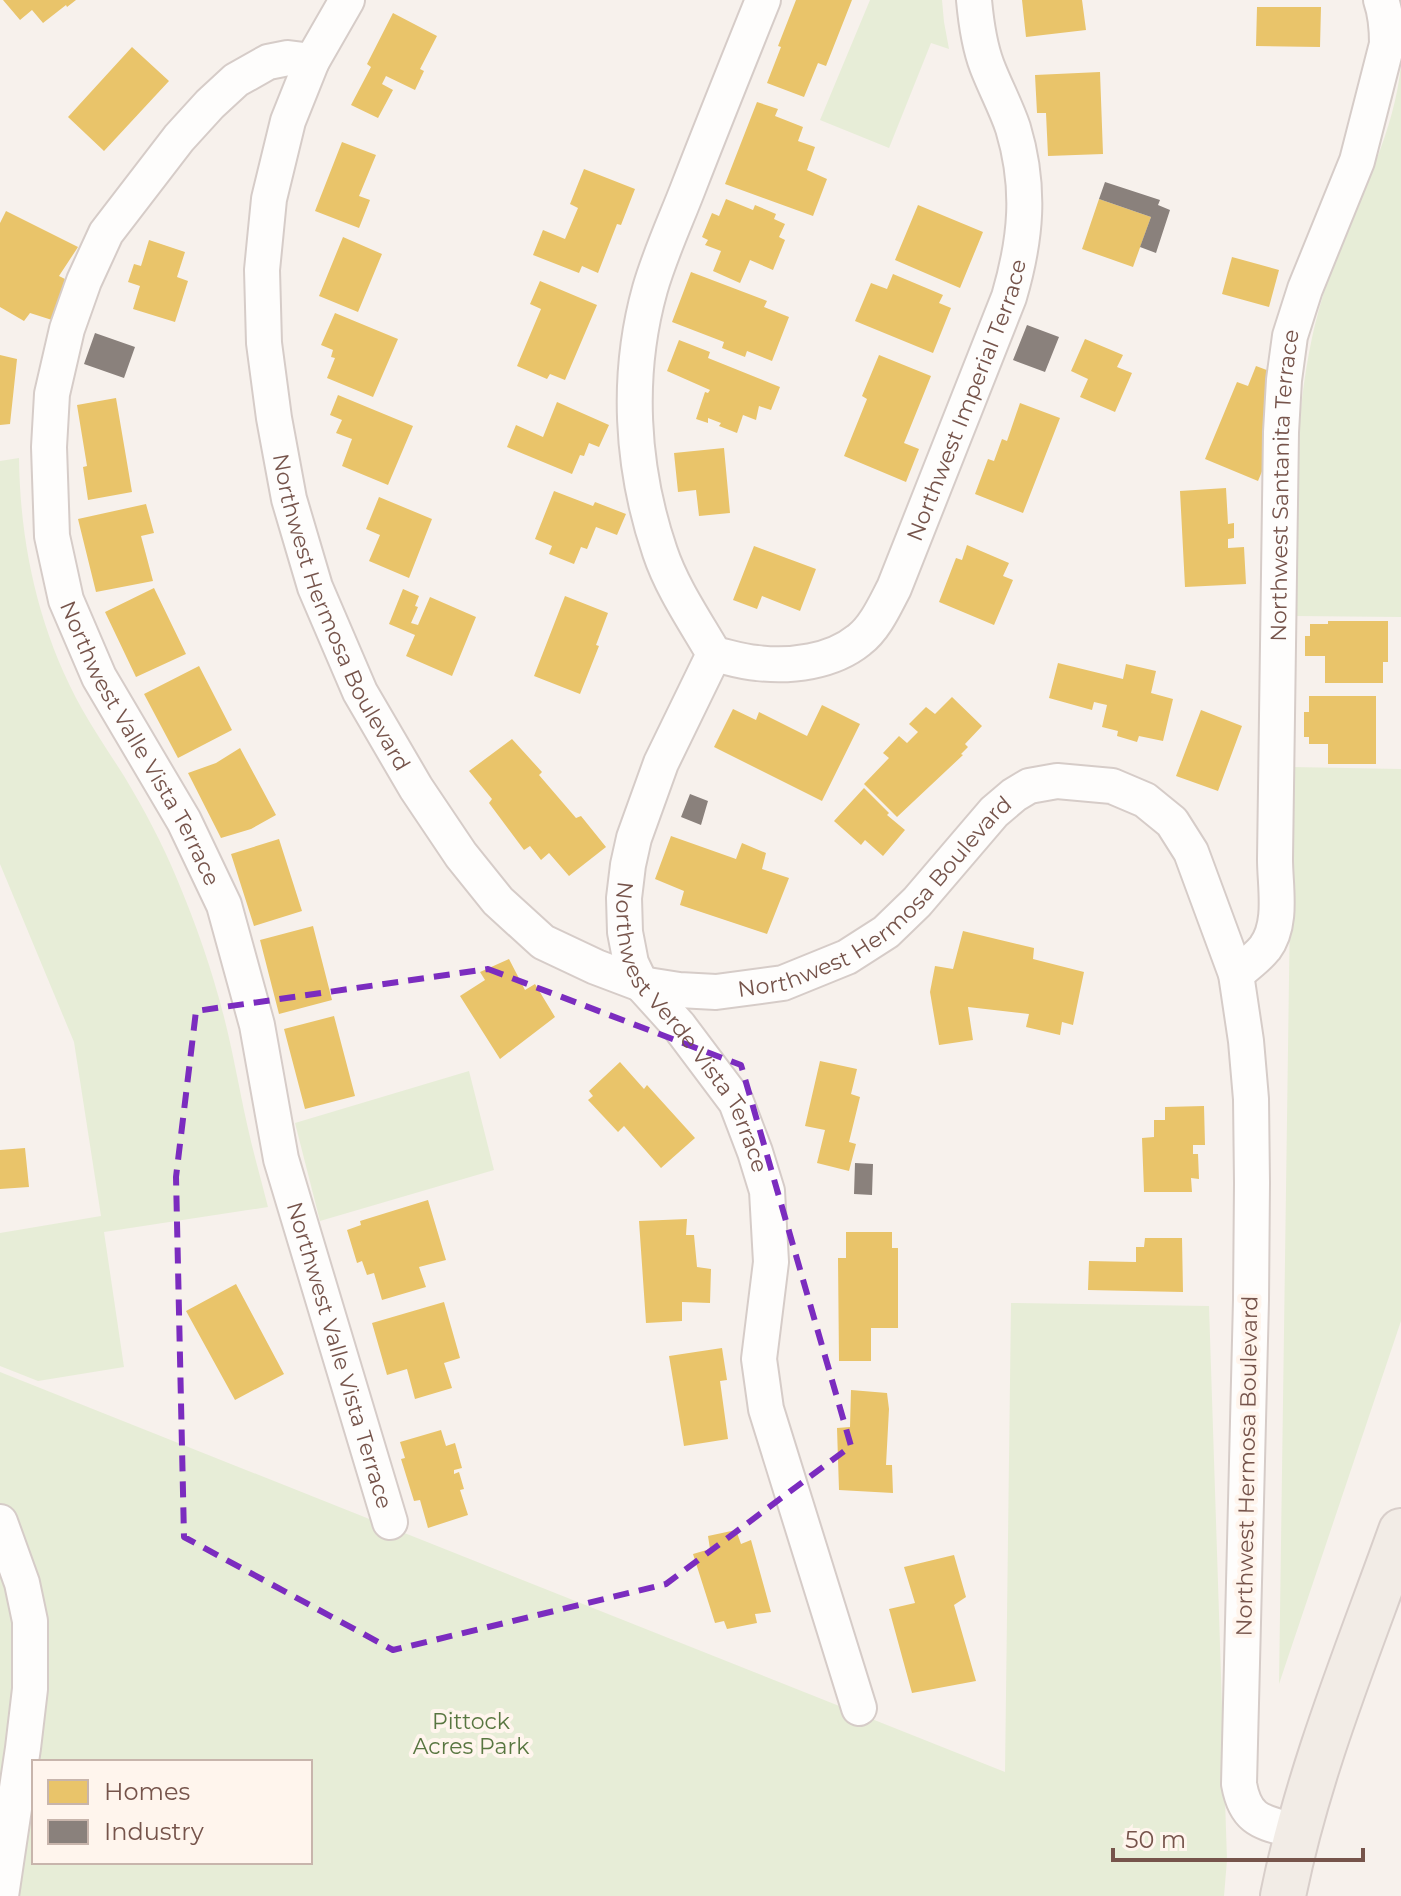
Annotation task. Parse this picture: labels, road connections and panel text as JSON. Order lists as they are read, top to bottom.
{
  "streets": {
    "street": [
      "Northwest Imperial Terrace",
      "Northwest Santanita Terrace",
      "Northwest Hermosa Boulevard",
      "Northwest Valle Vista Terrace",
      "Northwest Verde Vista Terrace"
    ]
  },
  "crossings": [
    ["Northwest Imperial Terrace", "Northwest Verde Vista Terrace"],
    ["Northwest Santanita Terrace", "Northwest Hermosa Boulevard"],
    ["Northwest Hermosa Boulevard", "Northwest Valle Vista Terrace"],
    ["Northwest Hermosa Boulevard", "Northwest Verde Vista Terrace"]
  ],
  "parks": ["Pittock Acres Park"],
  "legend": ["Homes", "Industry"],
  "scale_bar": "50 m"
}
